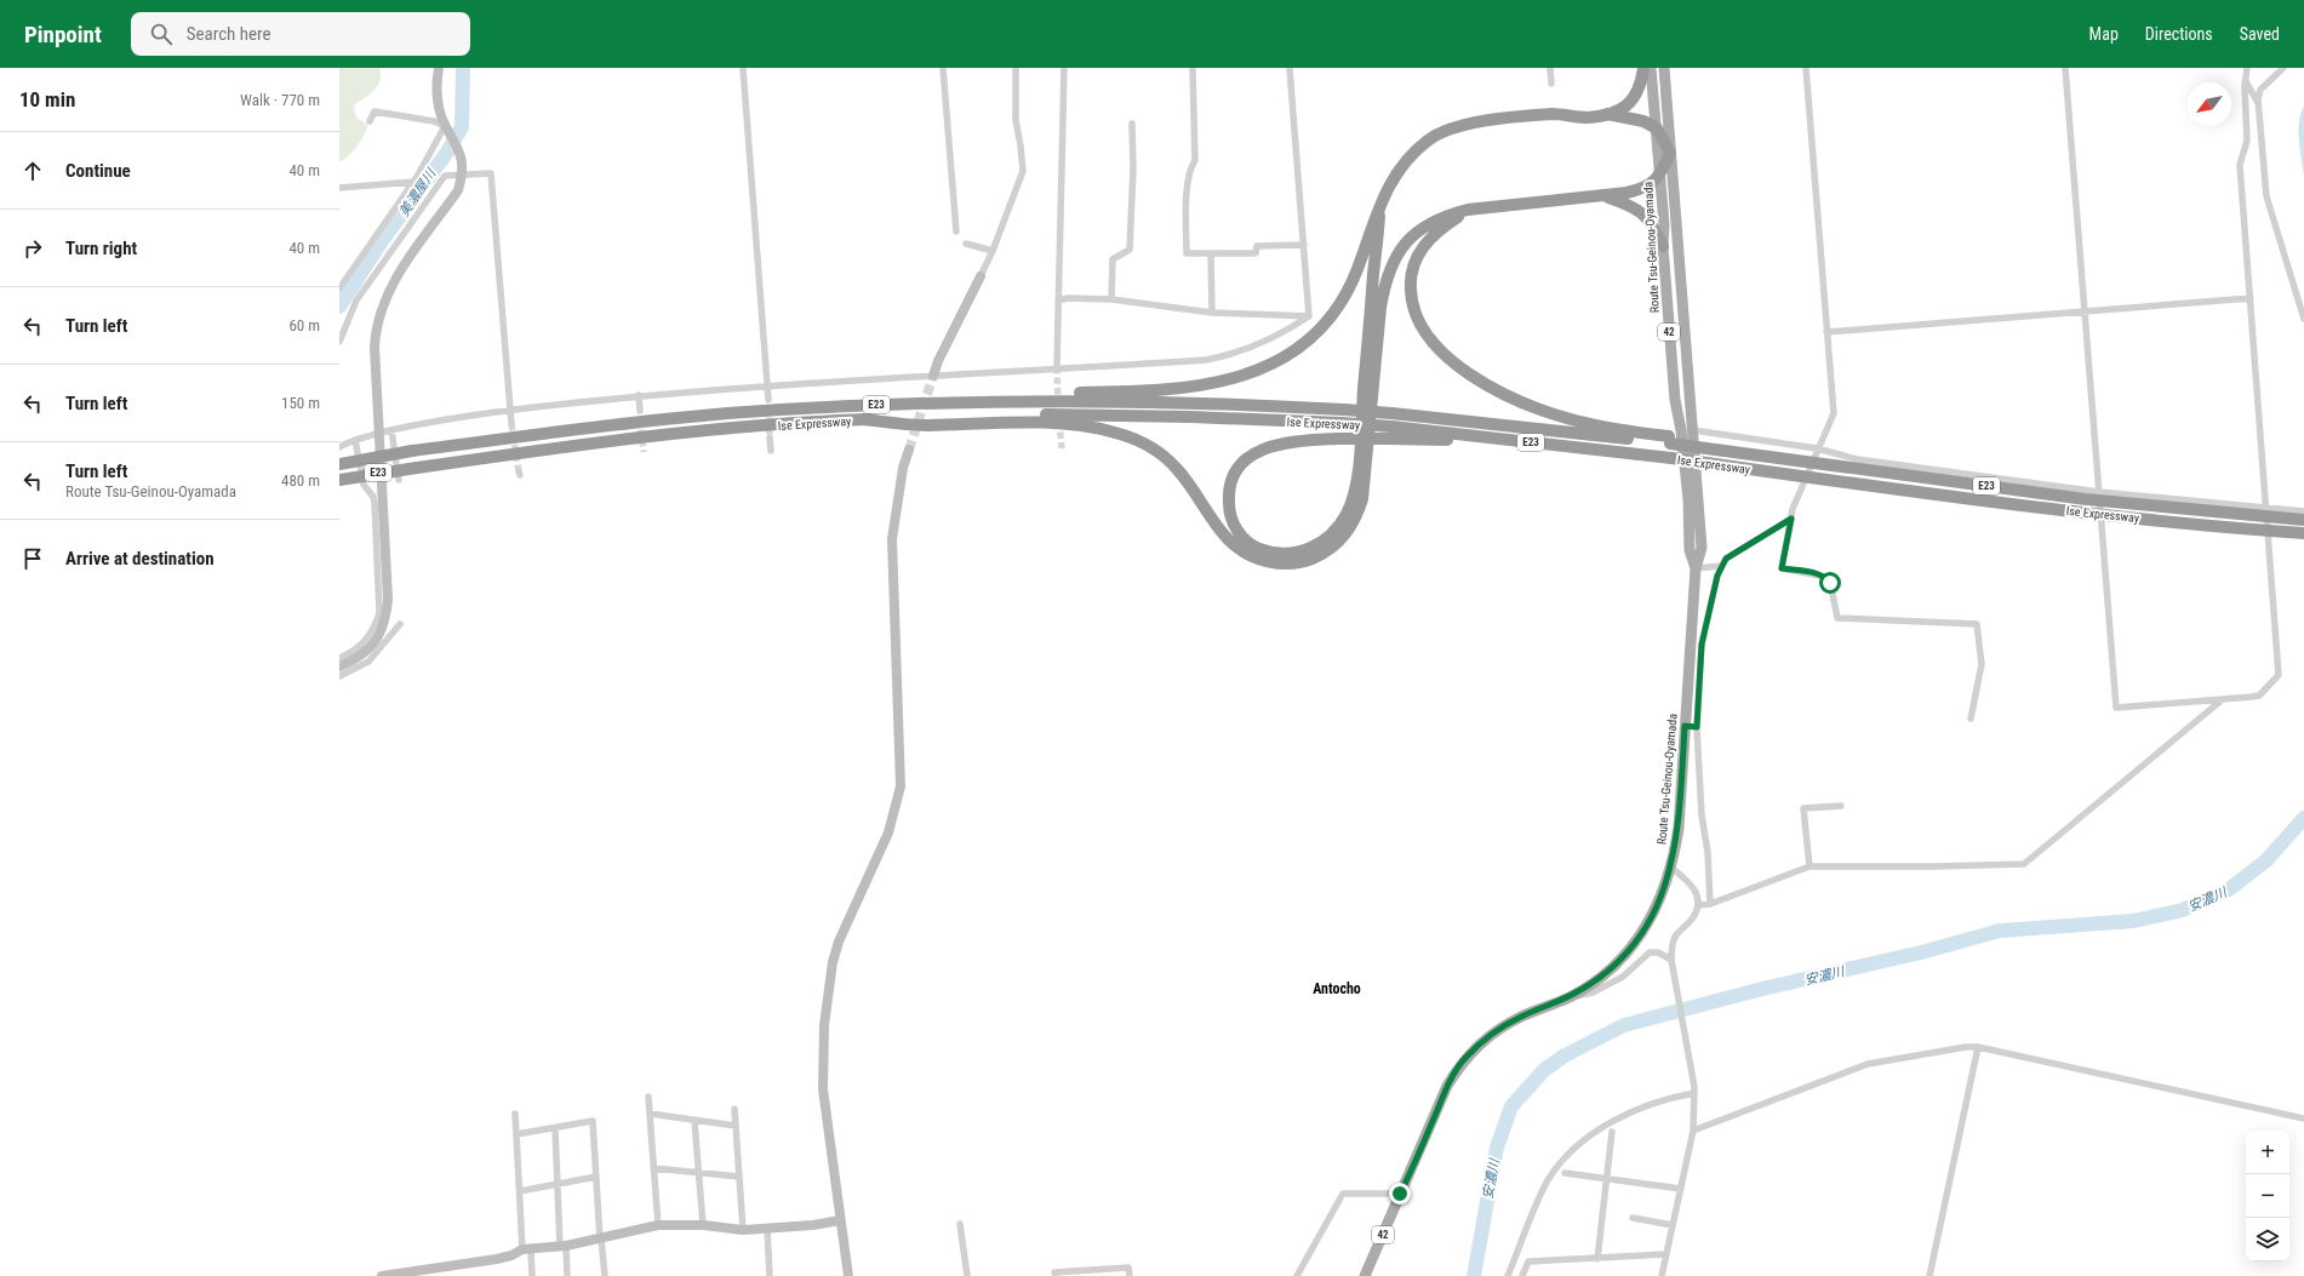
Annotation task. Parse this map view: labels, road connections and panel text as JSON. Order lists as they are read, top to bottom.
{
  "streets": {
    "highway": ["E23", "Ise Expressway"],
    "main road": ["Route Tsu-Geinou-Oyamada", "42"]
  },
  "districts": ["Antocho"],
  "water": ["美濃屋川", "安濃川"],
  "north": "bottom left",
  "page": {
    "header": "Pinpoint",
    "search": "Search here",
    "nav": ["Map", "Directions", "Saved"],
    "heading": ["10 min", "Walk · 770 m"],
    "list": [
      ["Continue", "40 m"],
      ["Turn right", "40 m"],
      ["Turn left", "60 m"],
      ["Turn left", "150 m"],
      ["Turn left", "Route Tsu-Geinou-Oyamada", "480 m"],
      "Arrive at destination"
    ],
    "map_buttons": ["+", "−"]
  }
}
